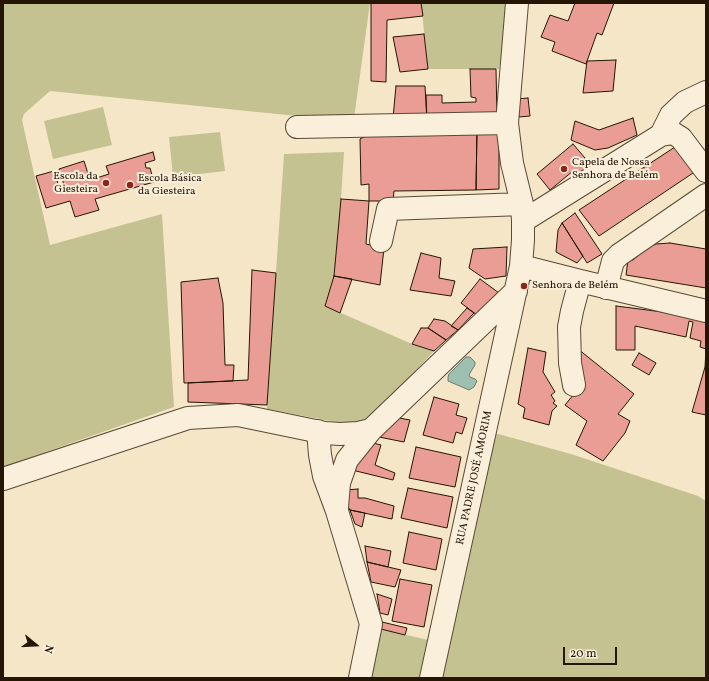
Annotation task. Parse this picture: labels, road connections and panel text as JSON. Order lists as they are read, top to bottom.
{
  "streets": {
    "street": ["RUA PADRE JOSÉ AMORIM"]
  },
  "places": [
    "Capela de Nossa Senhora de Belém",
    "Escola da Giesteira",
    "Escola Básica da Giesteira",
    "Senhora de Belém"
  ],
  "scale_bar": "20 m",
  "north": "right"
}
